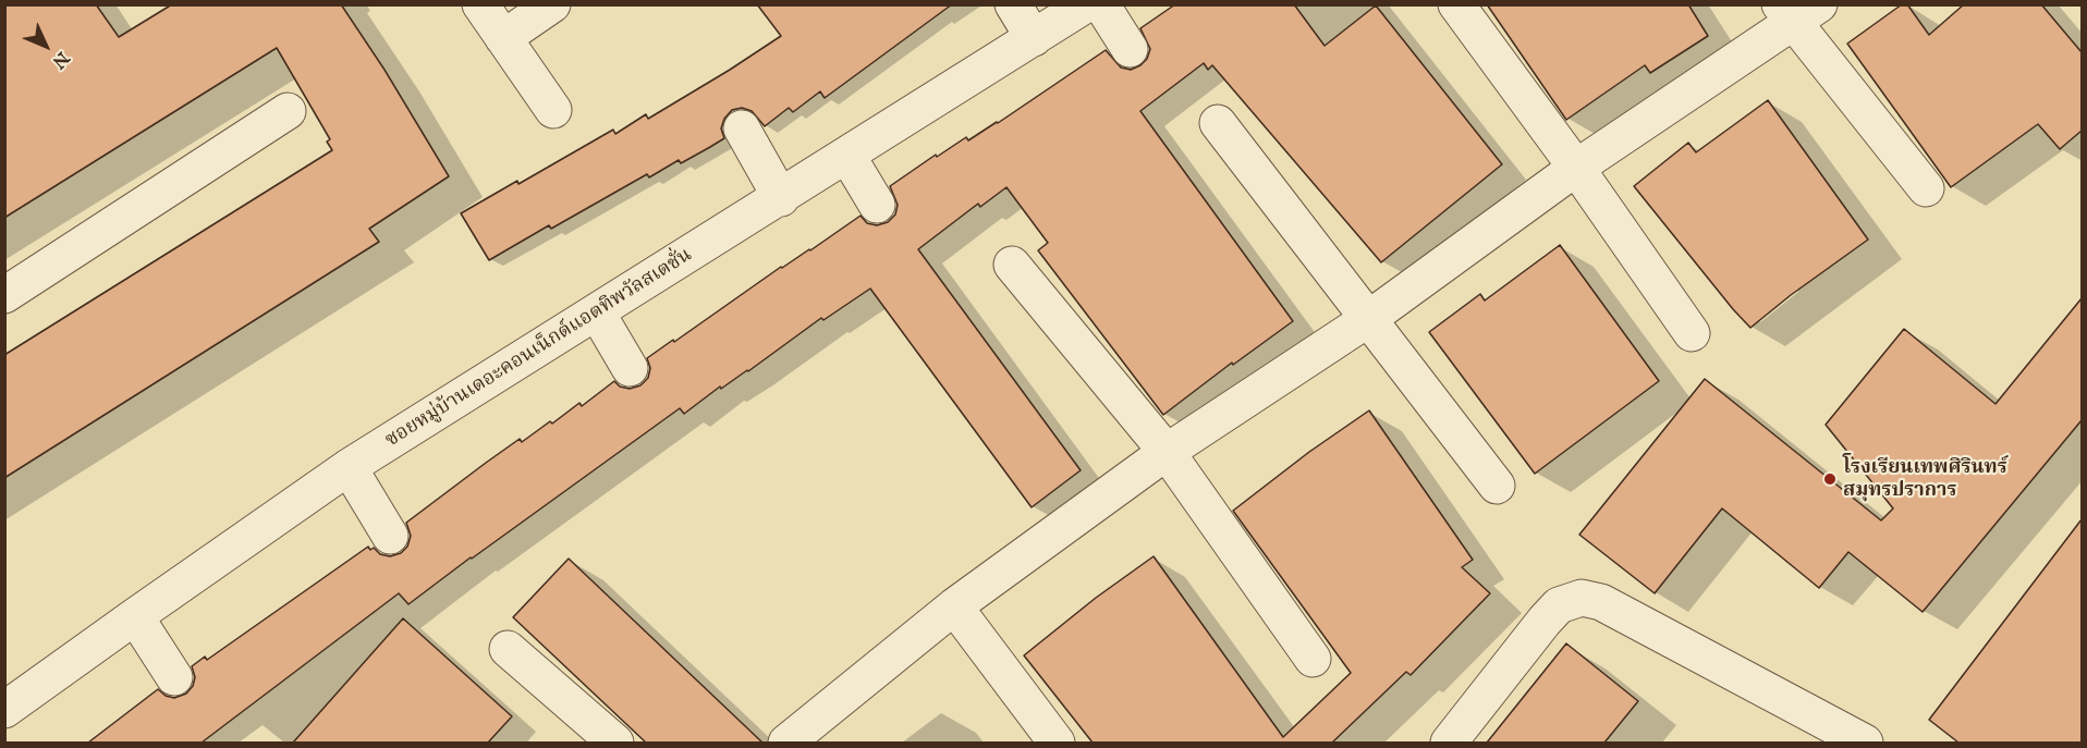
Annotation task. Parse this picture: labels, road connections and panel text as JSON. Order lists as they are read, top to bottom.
{
  "streets": {
    "street": ["ซอยหมู่บ้านเดอะคอนเน็กต์แอตทิพวัลสเตชั่น"]
  },
  "places": ["โรงเรียนเทพศิรินทร์ สมุทรปราการ"],
  "north": "bottom right"
}
